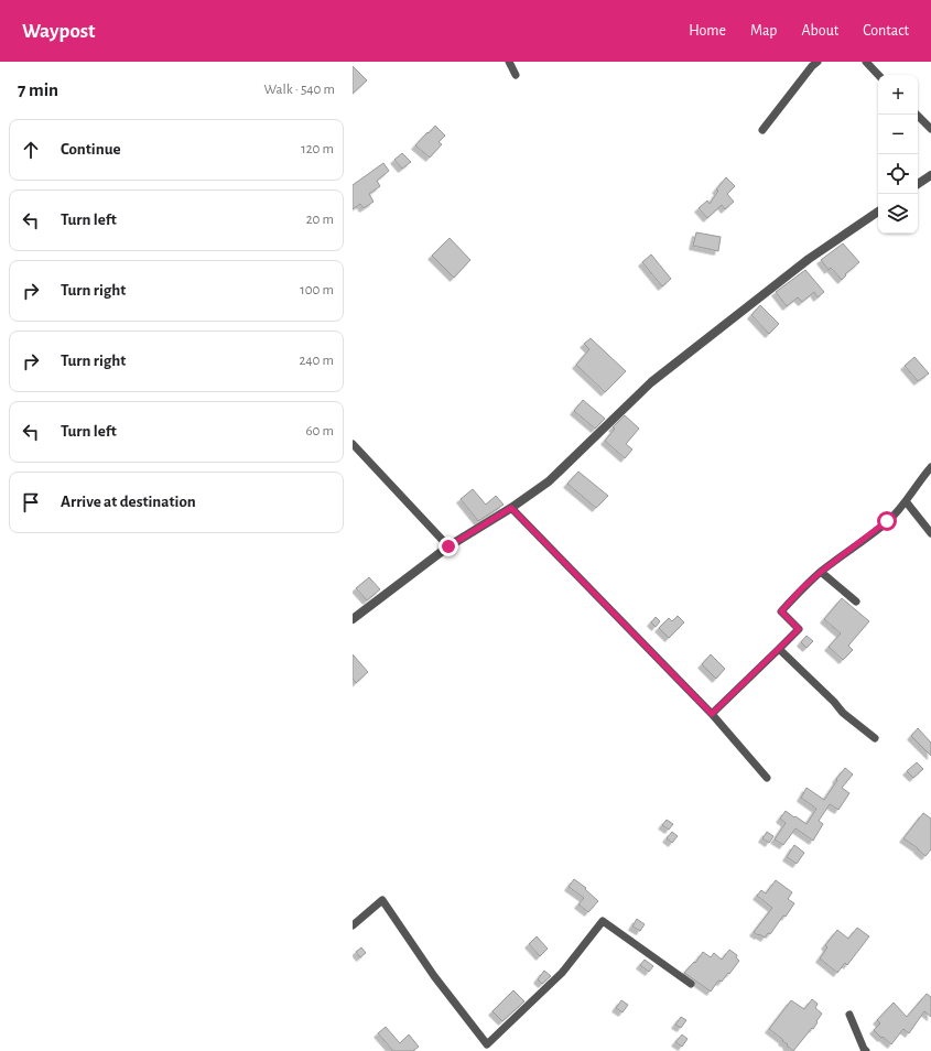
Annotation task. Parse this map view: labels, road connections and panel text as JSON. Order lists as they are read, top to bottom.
{
  "page": {
    "header": "Waypost",
    "nav": [
      "Home",
      "Map",
      "About",
      "Contact"
    ],
    "heading": ["7 min", "Walk · 540 m"],
    "map_buttons": ["+", "−"],
    "list": [
      ["Continue", "120 m"],
      ["Turn left", "20 m"],
      ["Turn right", "100 m"],
      ["Turn right", "240 m"],
      ["Turn left", "60 m"],
      "Arrive at destination"
    ]
  }
}
